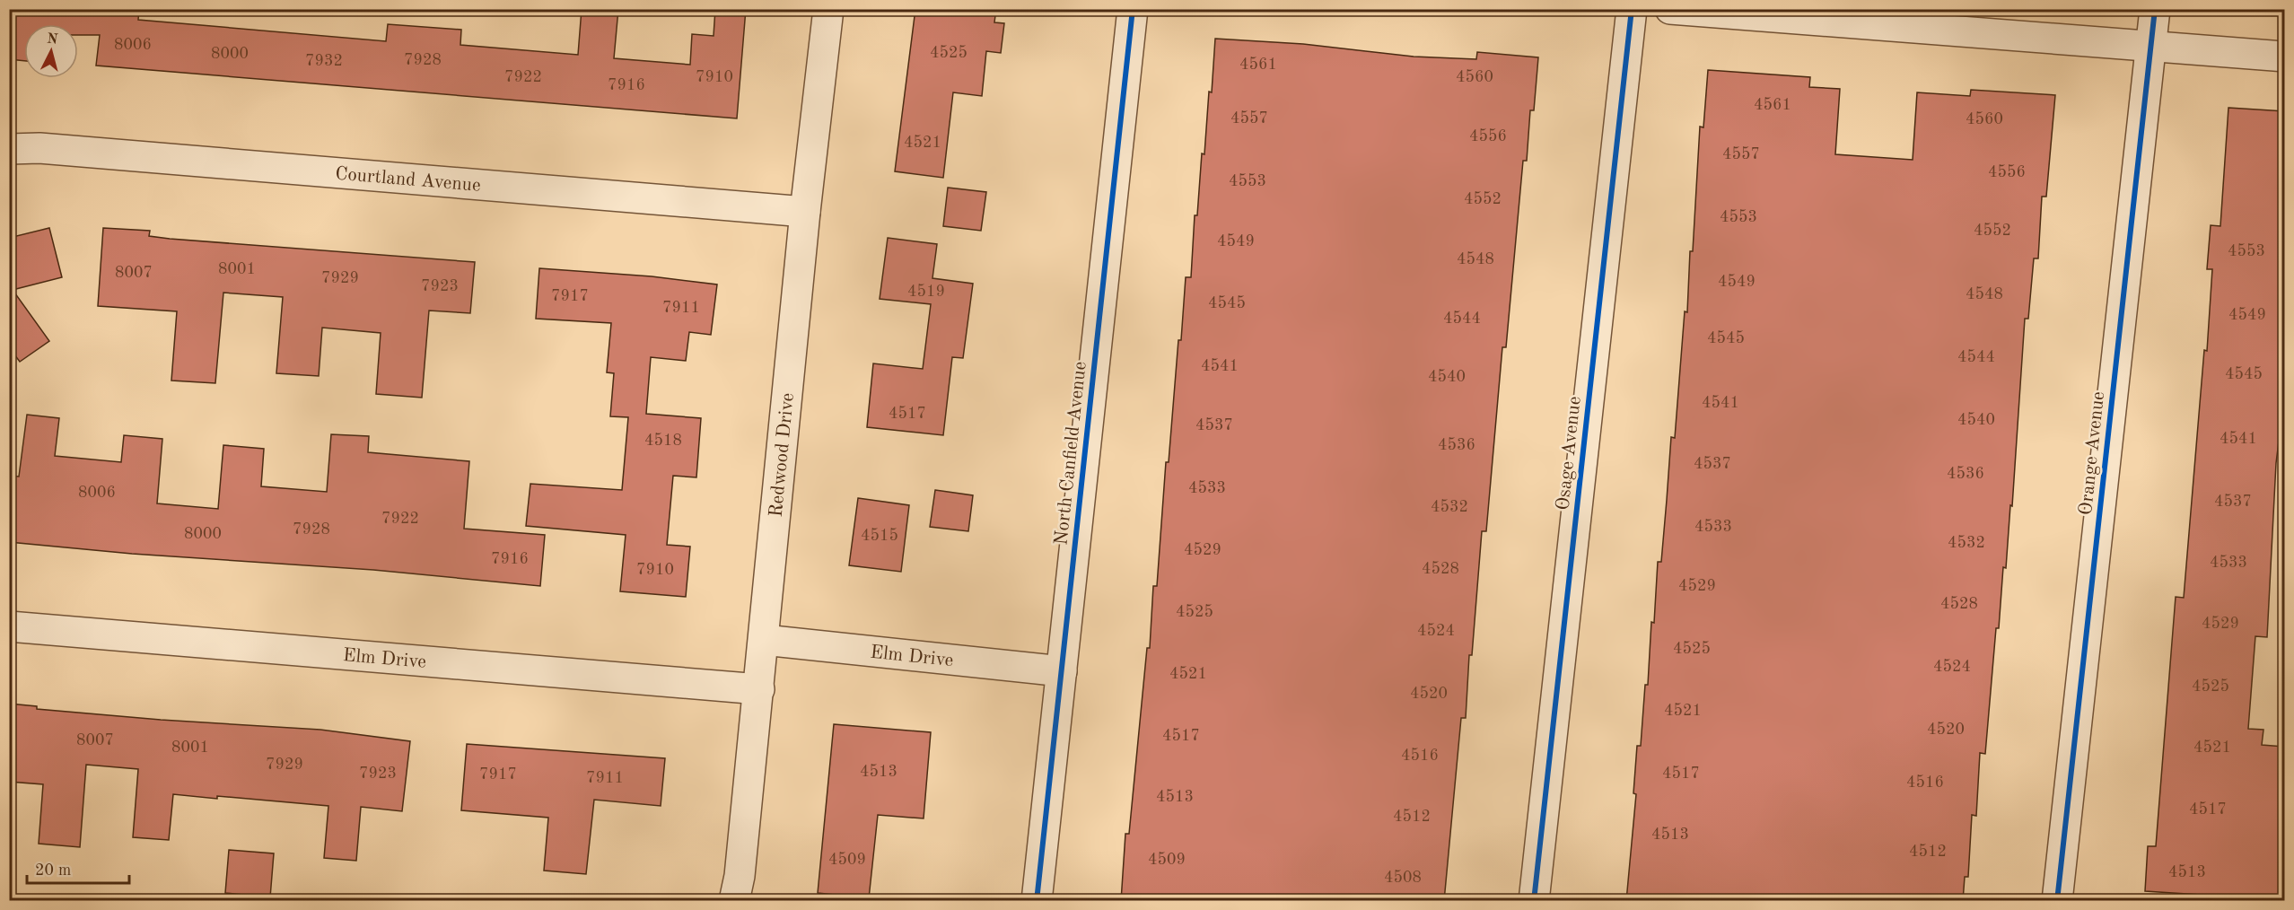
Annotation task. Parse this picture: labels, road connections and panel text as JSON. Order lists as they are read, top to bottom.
{
  "streets": {
    "street": [
      "Courtland Avenue",
      "North Canfield Avenue",
      "Osage Avenue",
      "Orange Avenue",
      "Redwood Drive",
      "Elm Drive"
    ]
  },
  "crossings": [
    ["Courtland Avenue", "Redwood Drive"],
    ["North Canfield Avenue", "Elm Drive"],
    ["Redwood Drive", "Elm Drive"]
  ],
  "house_numbers": [
    "8006",
    "4525",
    "8000",
    "7928",
    "7932",
    "4561",
    "7922",
    "7910",
    "4560",
    "7916",
    "4561",
    "4557",
    "4560",
    "4556",
    "4521",
    "4557",
    "4556",
    "4553",
    "4552",
    "4553",
    "4552",
    "4549",
    "4553",
    "4548",
    "8001",
    "8007",
    "7929",
    "4549",
    "7923",
    "4519",
    "4548",
    "7917",
    "4545",
    "7911",
    "4549",
    "4544",
    "4545",
    "4544",
    "4541",
    "4545",
    "4540",
    "4541",
    "4517",
    "4540",
    "4537",
    "4541",
    "4518",
    "4536",
    "4537",
    "4536",
    "4533",
    "8006",
    "4537",
    "4532",
    "7922",
    "4533",
    "7928",
    "8000",
    "4515",
    "4532",
    "4529",
    "7916",
    "4533",
    "4528",
    "7910",
    "4529",
    "4528",
    "4525",
    "4529",
    "4524",
    "4525",
    "4524",
    "4521",
    "4525",
    "4520",
    "4521",
    "4520",
    "4517",
    "8007",
    "8001",
    "4521",
    "4516",
    "7929",
    "4513",
    "7923",
    "4517",
    "7917",
    "7911",
    "4516",
    "4513",
    "4517",
    "4512",
    "4513",
    "4512",
    "4509",
    "4509",
    "4513",
    "4508"
  ],
  "scale_bar": "20 m",
  "north": "top"
}
